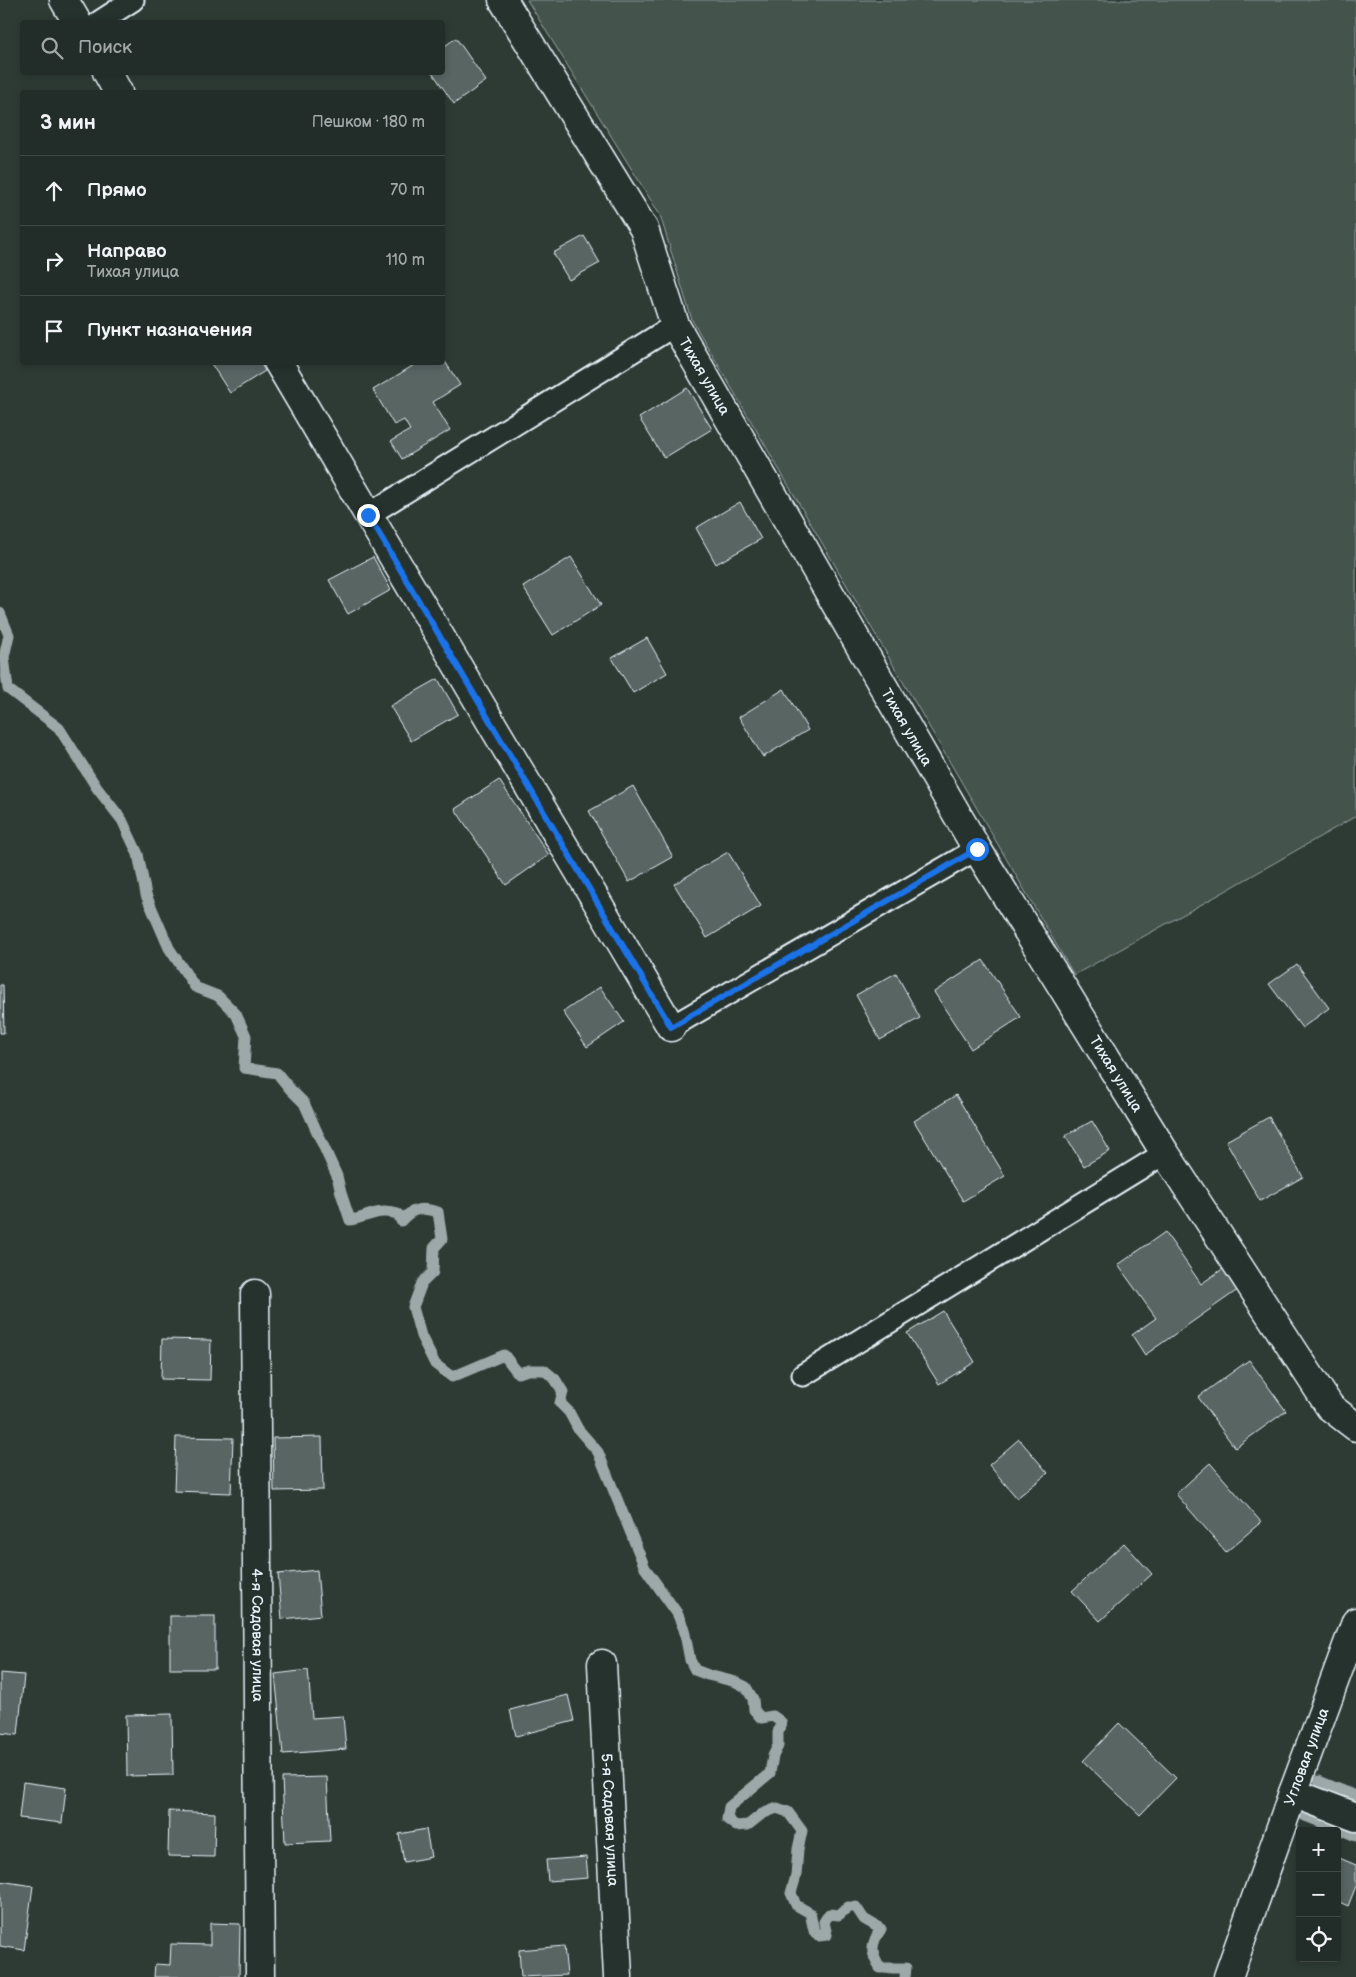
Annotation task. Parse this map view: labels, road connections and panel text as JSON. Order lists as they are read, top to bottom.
{
  "streets": {
    "street": [
      "Тихая улица",
      "4-я Садовая улица",
      "Угловая улица",
      "5-я Садовая улица"
    ]
  },
  "page": {
    "search": "Поиск",
    "heading": ["3 мин", "Пешком · 180 m"],
    "list": [
      ["Прямо", "70 m"],
      ["Направо", "Тихая улица", "110 m"],
      "Пункт назначения"
    ],
    "map_buttons": ["+", "−"]
  }
}
